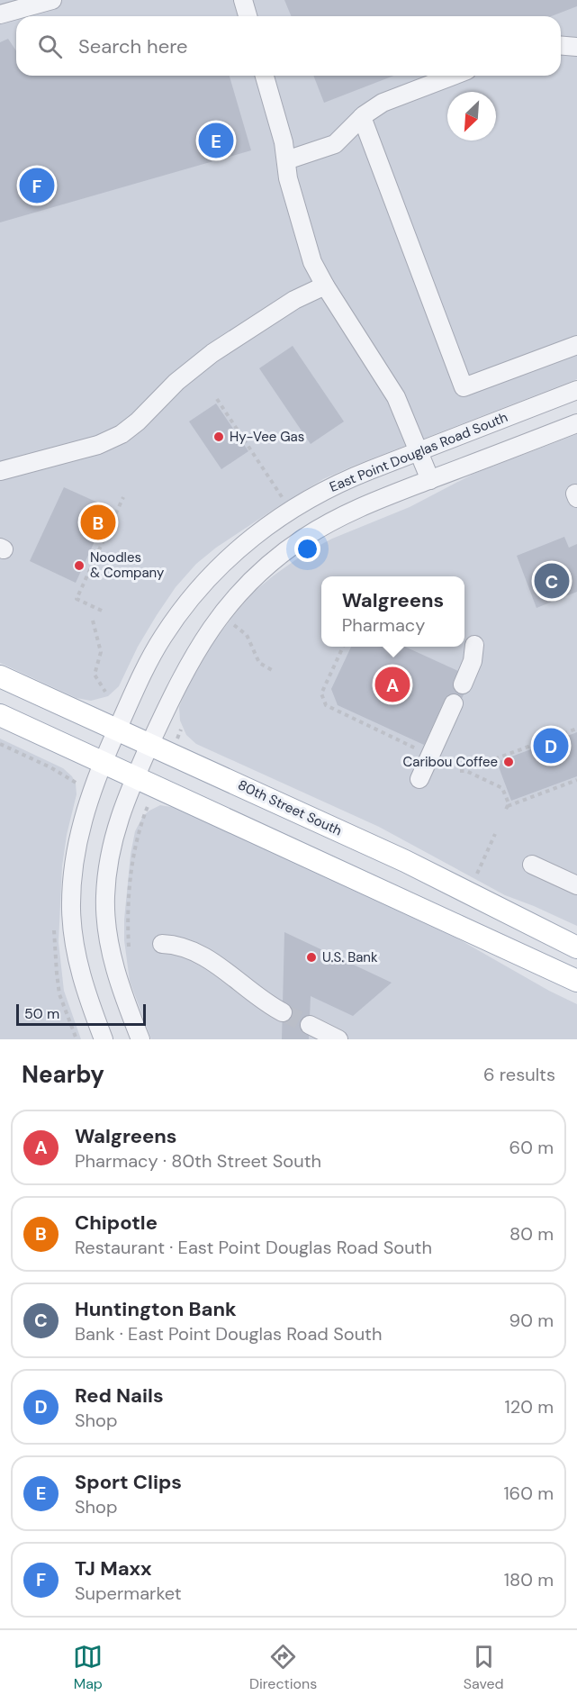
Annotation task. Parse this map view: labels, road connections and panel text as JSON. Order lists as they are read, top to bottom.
{
  "streets": {
    "main road": ["80th Street South"],
    "street": ["East Point Douglas Road South"]
  },
  "crossings": [
    ["East Point Douglas Road South", "80th Street South"]
  ],
  "places": [
    "Hy-Vee Gas",
    "Noodles & Company",
    "Caribou Coffee",
    "U.S. Bank"
  ],
  "scale_bar": "50 m",
  "north": "bottom left",
  "page": {
    "search": "Search here",
    "pins": [
      "E",
      "F",
      "B",
      "C",
      "A",
      "D"
    ],
    "popup": ["Walgreens", "Pharmacy"],
    "scale": "50 m",
    "heading": ["Nearby", "6 results"],
    "list": [
      {
        "mark": "A",
        "name": "Walgreens",
        "note": "Pharmacy · 80th Street South",
        "value": "60 m"
      },
      {
        "mark": "B",
        "name": "Chipotle",
        "note": "Restaurant · East Point Douglas Road South",
        "value": "80 m"
      },
      {
        "mark": "C",
        "name": "Huntington Bank",
        "note": "Bank · East Point Douglas Road South",
        "value": "90 m"
      },
      {
        "mark": "D",
        "name": "Red Nails",
        "note": "Shop",
        "value": "120 m"
      },
      {
        "mark": "E",
        "name": "Sport Clips",
        "note": "Shop",
        "value": "160 m"
      },
      {
        "mark": "F",
        "name": "TJ Maxx",
        "note": "Supermarket",
        "value": "180 m"
      }
    ],
    "nav": ["Map", "Directions", "Saved"]
  }
}
